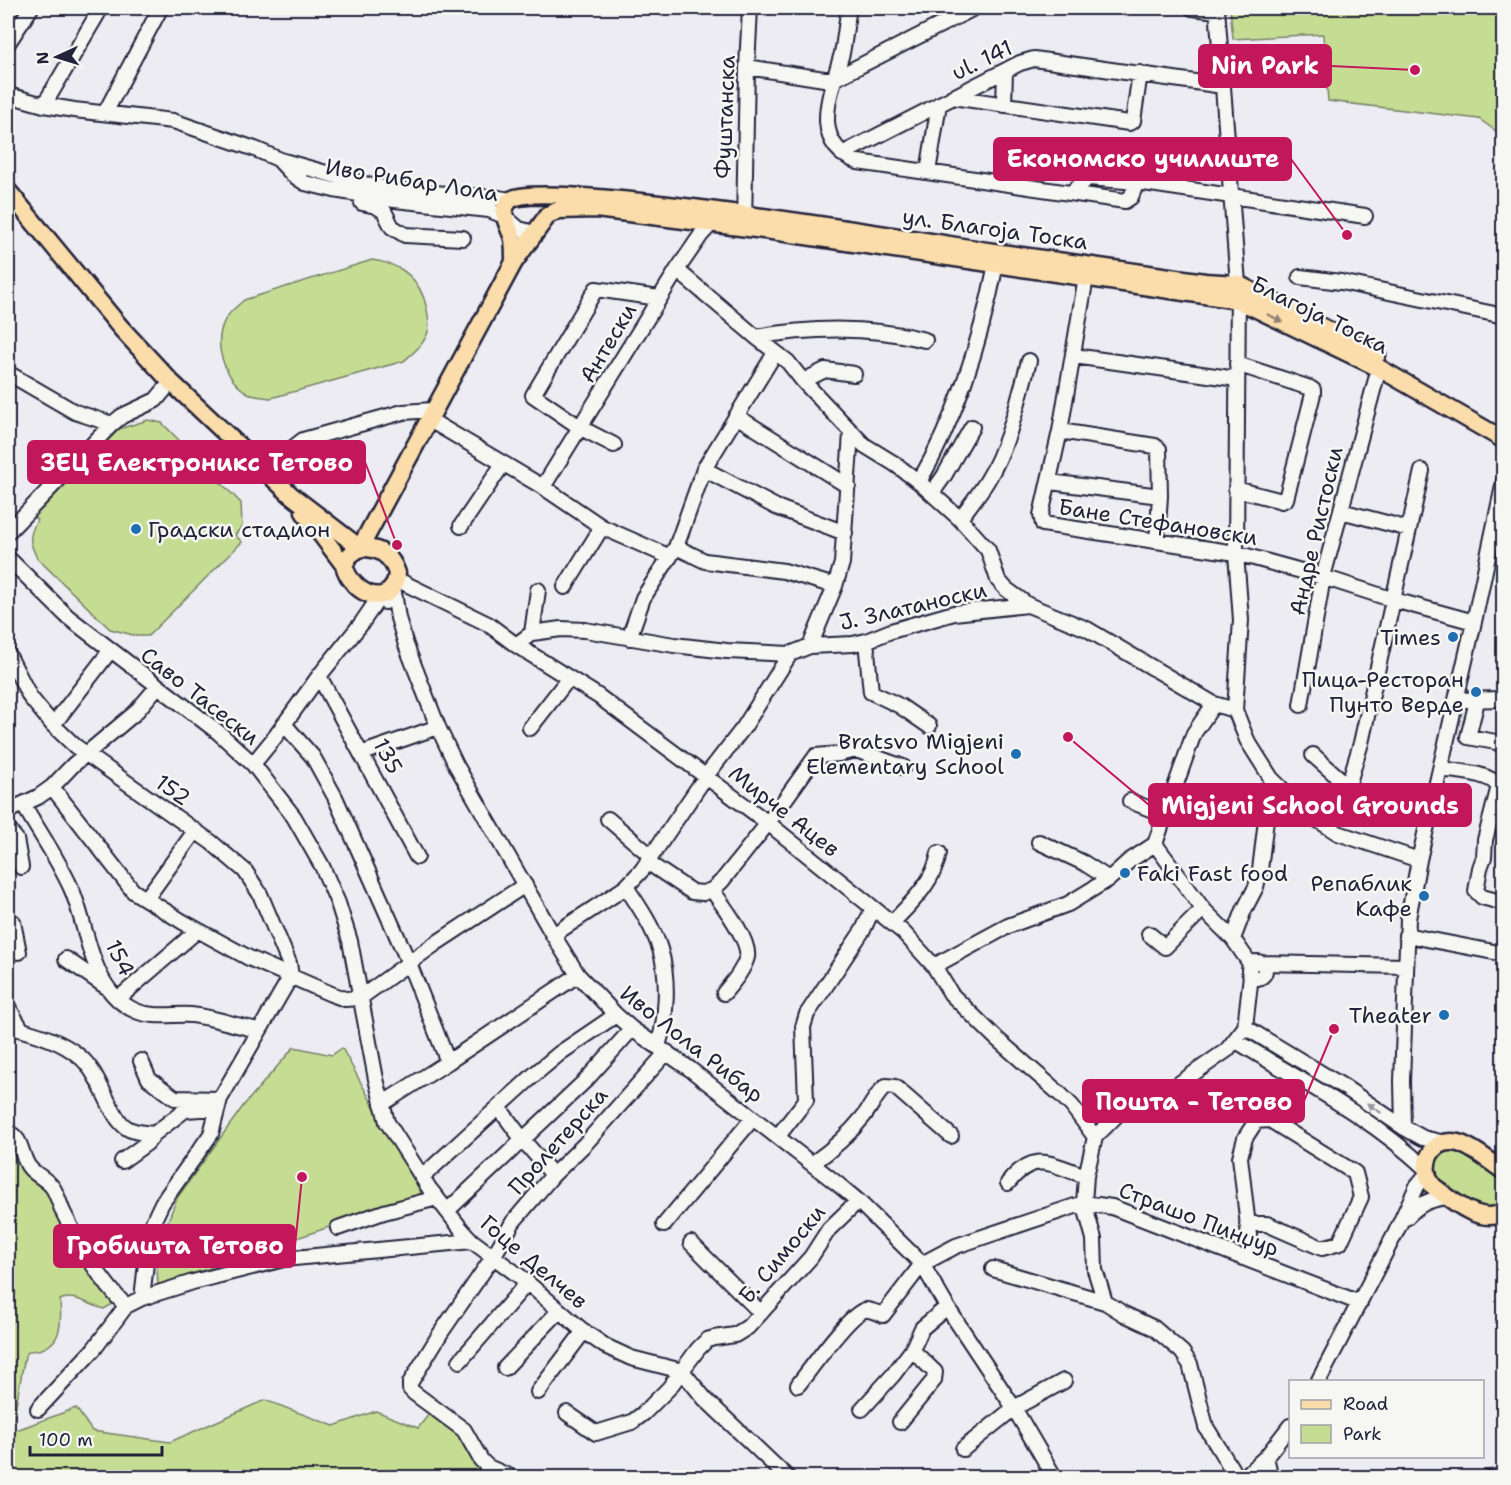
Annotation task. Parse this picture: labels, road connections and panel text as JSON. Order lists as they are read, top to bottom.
{
  "streets": {
    "main road": ["ул. Благоја Тоска", "Благоја Тоска"],
    "street": [
      "ul. 141",
      "Фуштанска",
      "Иво Рибар Лола",
      "Антески",
      "Бане Стефановски",
      "Андре Ристоски",
      "Ј. Златаноски",
      "Саво Тасески",
      "135",
      "152",
      "Мирче Ацев",
      "154",
      "Иво Лола Рибар",
      "Пролетерска",
      "Страшо Пинџур",
      "Б. Симоски",
      "Гоце Делчев"
    ]
  },
  "crossings": [
    ["Фуштанска", "ул. Благоја Тоска"],
    ["Фуштанска", "Благоја Тоска"],
    ["Иво Рибар Лола", "ул. Благоја Тоска"],
    ["ул. Благоја Тоска", "Благоја Тоска"],
    ["Благоја Тоска", "Бане Стефановски"],
    ["Благоја Тоска", "Андре Ристоски"],
    ["Антески", "Ј. Златаноски"],
    ["Бане Стефановски", "Андре Ристоски"],
    ["Ј. Златаноски", "Мирче Ацев"],
    ["Саво Тасески", "Гоце Делчев"],
    ["Мирче Ацев", "Иво Лола Рибар"],
    ["Иво Лола Рибар", "Пролетерска"],
    ["Иво Лола Рибар", "Страшо Пинџур"],
    ["Иво Лола Рибар", "Б. Симоски"],
    ["Пролетерска", "Гоце Делчев"],
    ["Б. Симоски", "Гоце Делчев"]
  ],
  "places": [
    "Nin Park",
    "Економско училиште",
    "Градски стадион",
    "ЗЕЦ Електроникс Тетово",
    "Times",
    "Пица-Ресторан Пунто Верде",
    "Migjeni School Grounds",
    "Bratsvo Migjeni Elementary School",
    "Faki Fast food",
    "Репаблик Кафе",
    "Theater",
    "Пошта - Тетово",
    "Гробишта Тетово"
  ],
  "legend": ["Road", "Park"],
  "scale_bar": "100 m",
  "north": "left"
}
